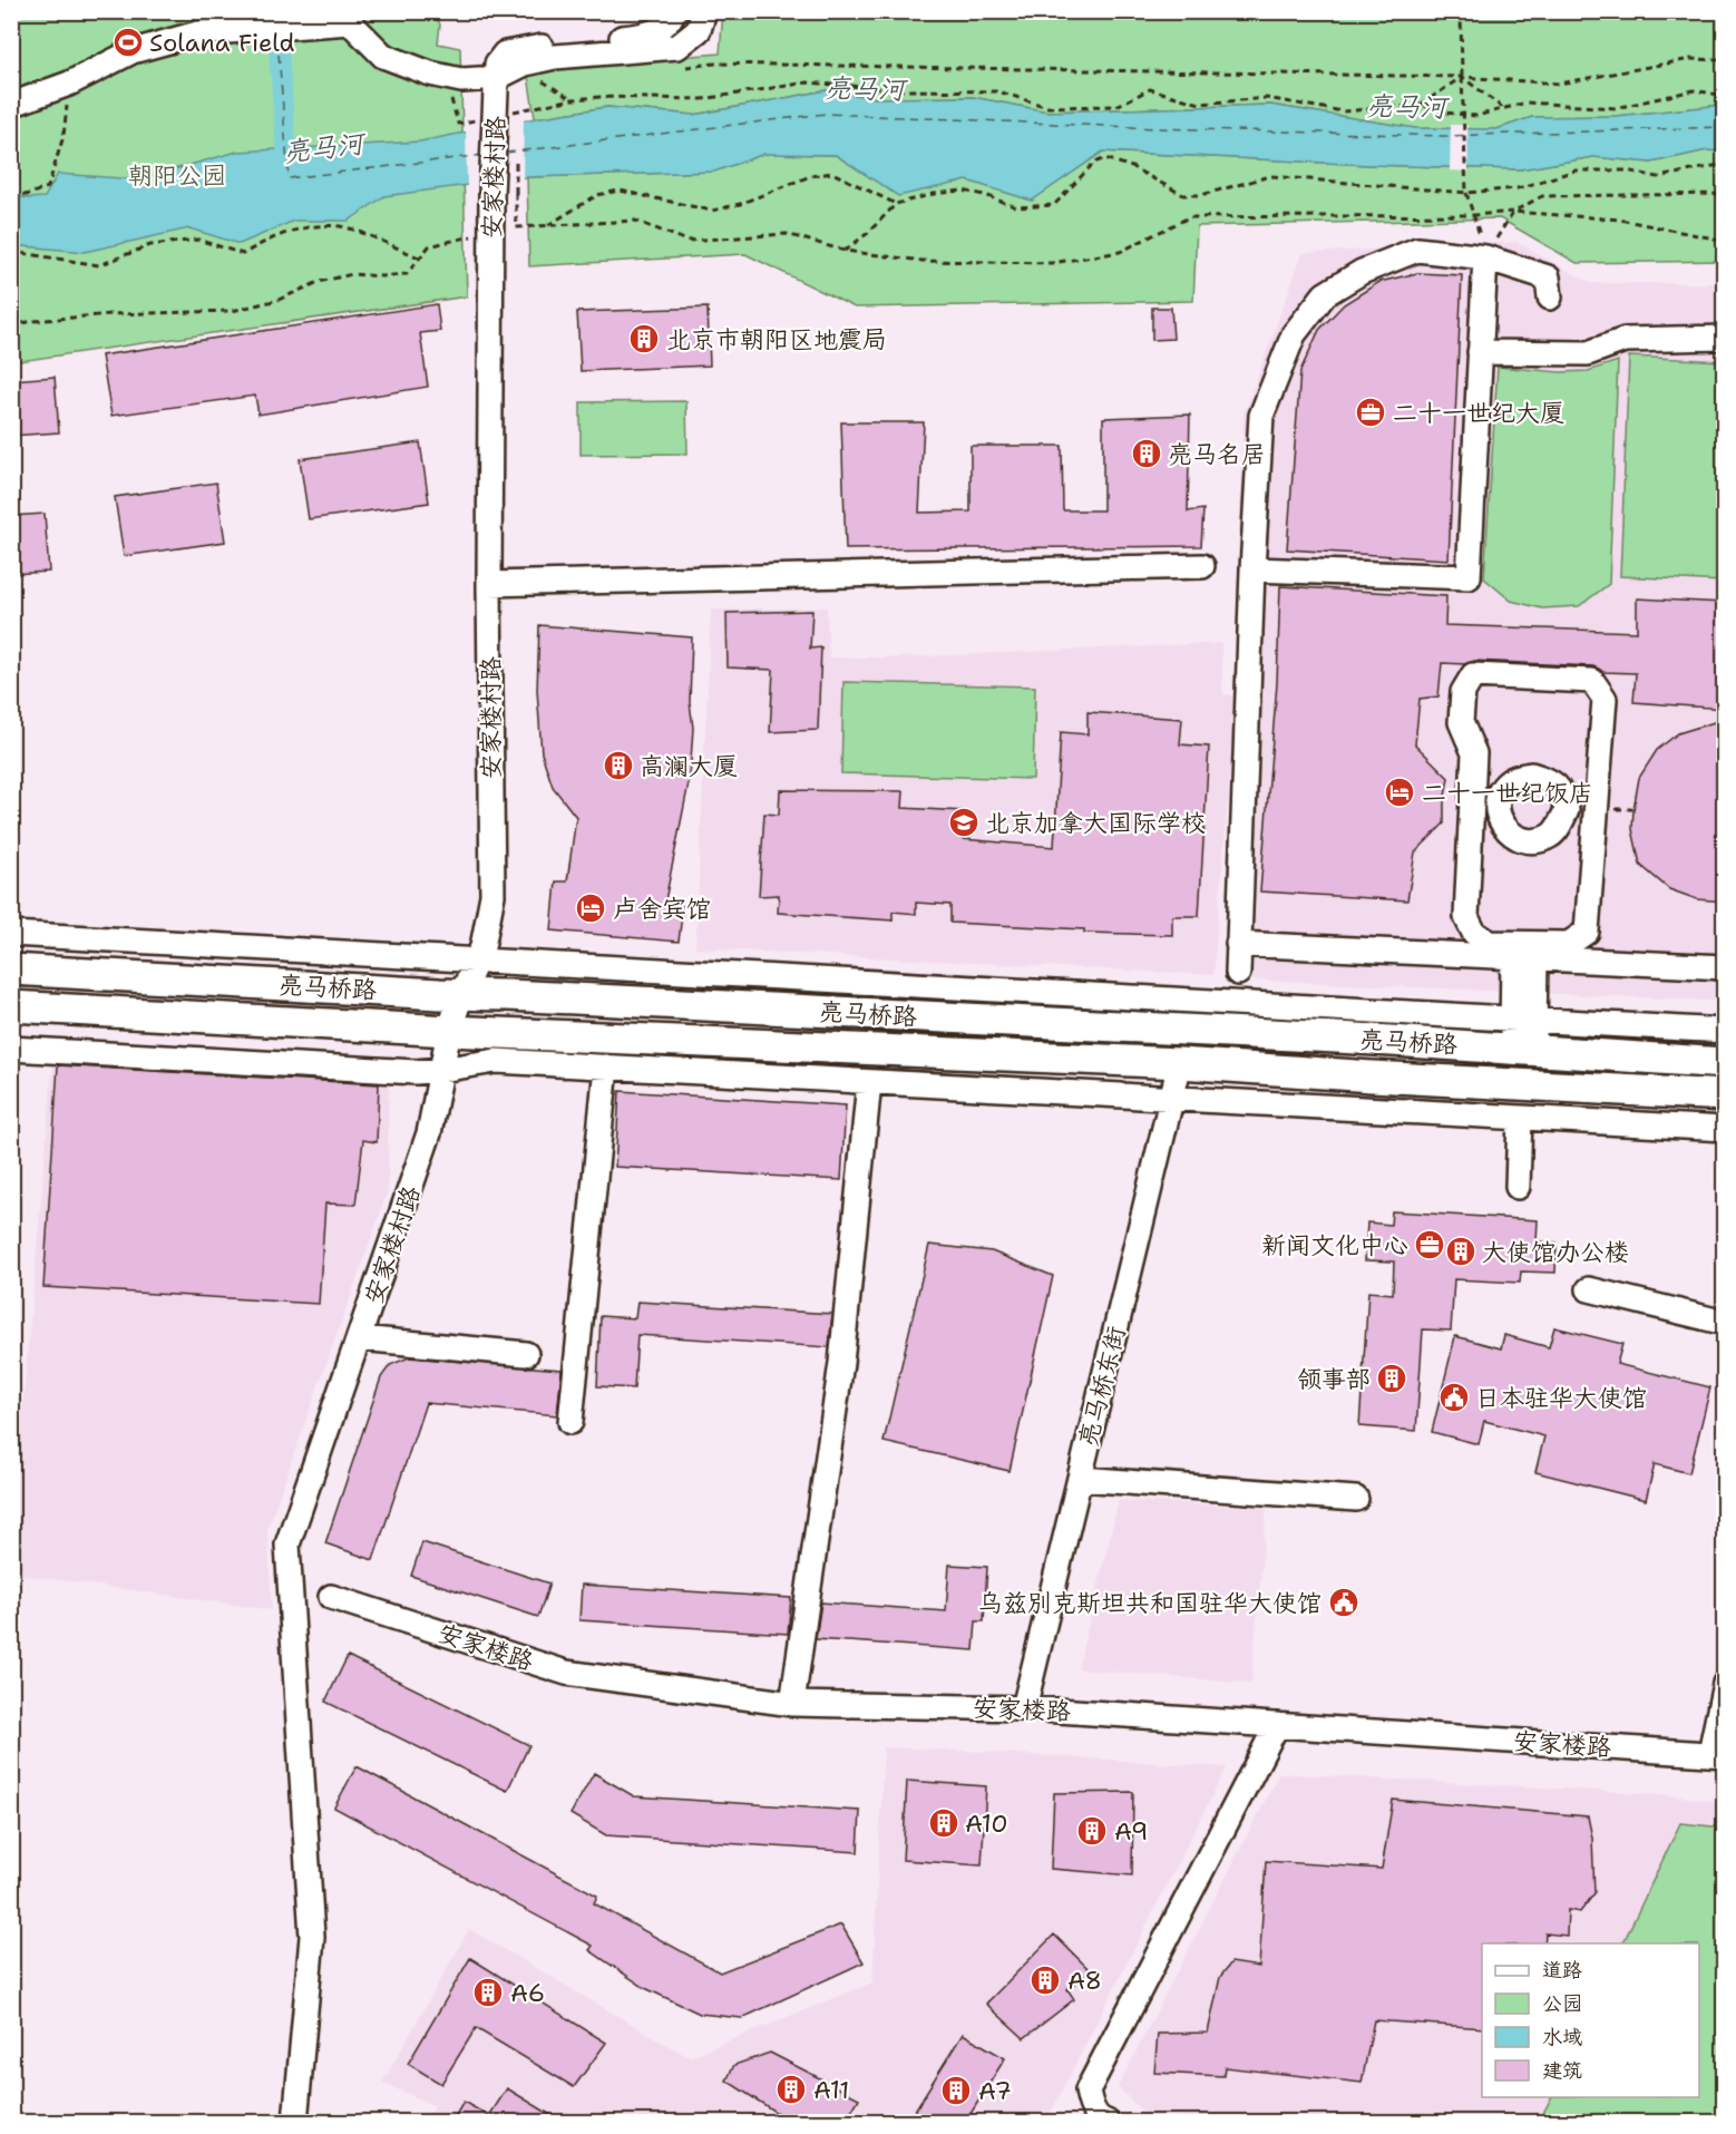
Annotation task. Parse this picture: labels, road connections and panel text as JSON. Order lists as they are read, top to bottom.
{
  "streets": {
    "main road": ["亮马桥路"],
    "street": ["安家楼村路", "亮马桥东街", "安家楼路"]
  },
  "crossings": [
    ["安家楼村路", "亮马桥路"],
    ["亮马桥路", "亮马桥东街"],
    ["亮马桥东街", "安家楼路"]
  ],
  "water": ["亮马河"],
  "parks": ["朝阳公园"],
  "places": {
    "sports": ["Solana Field"],
    "building": [
      "北京市朝阳区地震局",
      "亮马名居",
      "高澜大厦",
      "大使馆办公楼",
      "领事部",
      "A10",
      "A9",
      "A8",
      "A6",
      "A11",
      "A7"
    ],
    "office": ["二十一世纪大厦", "新闻文化中心"],
    "hotel": ["二十一世纪饭店", "卢舍宾馆"],
    "school or university": ["北京加拿大国际学校"],
    "public building": ["日本驻华大使馆", "乌兹别克斯坦共和国驻华大使馆"]
  },
  "legend": [
    "道路",
    "公园",
    "水域",
    "建筑"
  ]
}
